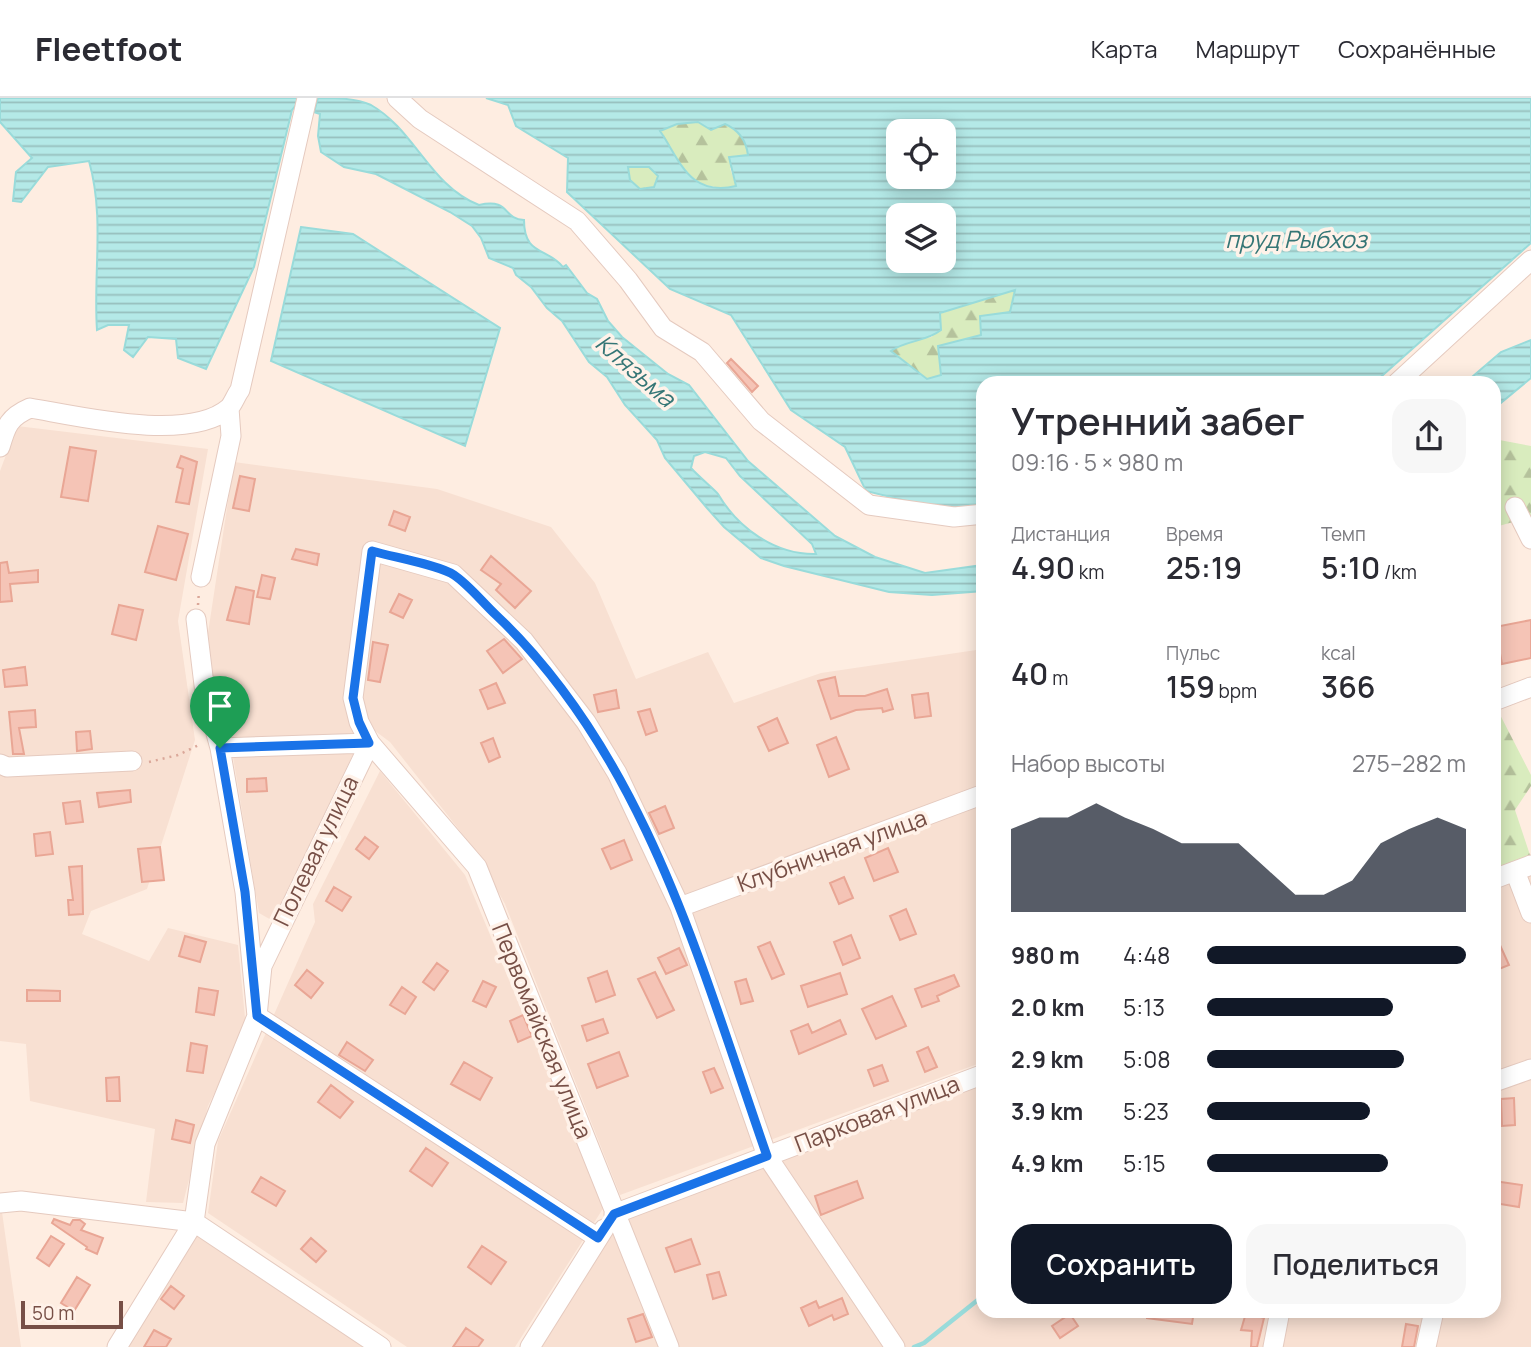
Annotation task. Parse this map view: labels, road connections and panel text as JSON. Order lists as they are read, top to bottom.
{
  "streets": {
    "street": [
      "Полевая улица",
      "Клубничная улица",
      "Первомайская улица",
      "Парковая улица"
    ]
  },
  "crossings": [
    ["Полевая улица", "Первомайская улица"],
    ["Клубничная улица", "Первомайская улица"],
    ["Первомайская улица", "Парковая улица"]
  ],
  "water": ["пруд Рыбхоз", "Клязьма"],
  "scale_bar": "50 m",
  "page": {
    "header": "Fleetfoot",
    "nav": ["Карта", "Маршрут", "Сохранённые"],
    "heading": ["Утренний забег", "09:16 · 5 × 980 m"],
    "stats": [
      ["Дистанция", "4.90 km"],
      ["Время", "25:19"],
      ["Темп", "5:10 /km"],
      ["40 m"],
      ["Пульс", "159 bpm"],
      ["kcal", "366"]
    ],
    "chart": ["Набор высоты", "275–282 m"],
    "list": [
      {
        "name": "980 m",
        "note": "4:48"
      },
      {
        "name": "2.0 km",
        "note": "5:13"
      },
      {
        "name": "2.9 km",
        "note": "5:08"
      },
      {
        "name": "3.9 km",
        "note": "5:23"
      },
      {
        "name": "4.9 km",
        "note": "5:15"
      }
    ],
    "buttons": ["Сохранить", "Поделиться"],
    "scale": "50 m"
  }
}
